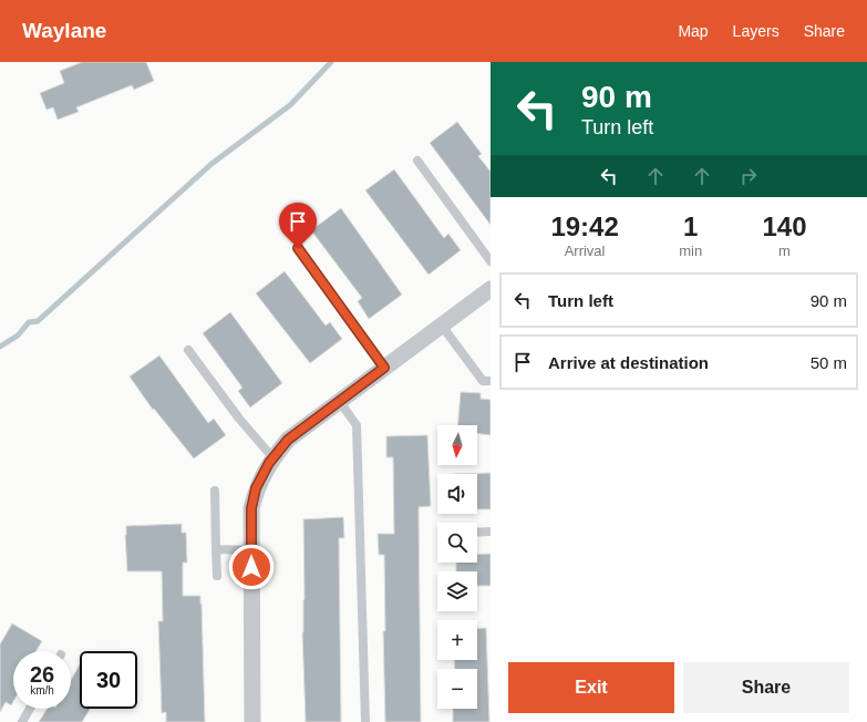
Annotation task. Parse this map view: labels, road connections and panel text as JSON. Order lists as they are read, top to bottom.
{
  "north": "bottom",
  "page": {
    "header": "Waylane",
    "nav": ["Map", "Layers", "Share"],
    "turn": ["90 m", "Turn left"],
    "eta": [
      "19:42",
      "Arrival",
      "1",
      "min",
      "140",
      "m"
    ],
    "list": [
      {
        "name": "Turn left",
        "value": "90 m"
      },
      {
        "name": "Arrive at destination",
        "value": "50 m"
      }
    ],
    "map_buttons": ["+", "−"],
    "speed": "26 km/h",
    "limit": "30",
    "buttons": ["Exit", "Share"]
  }
}
